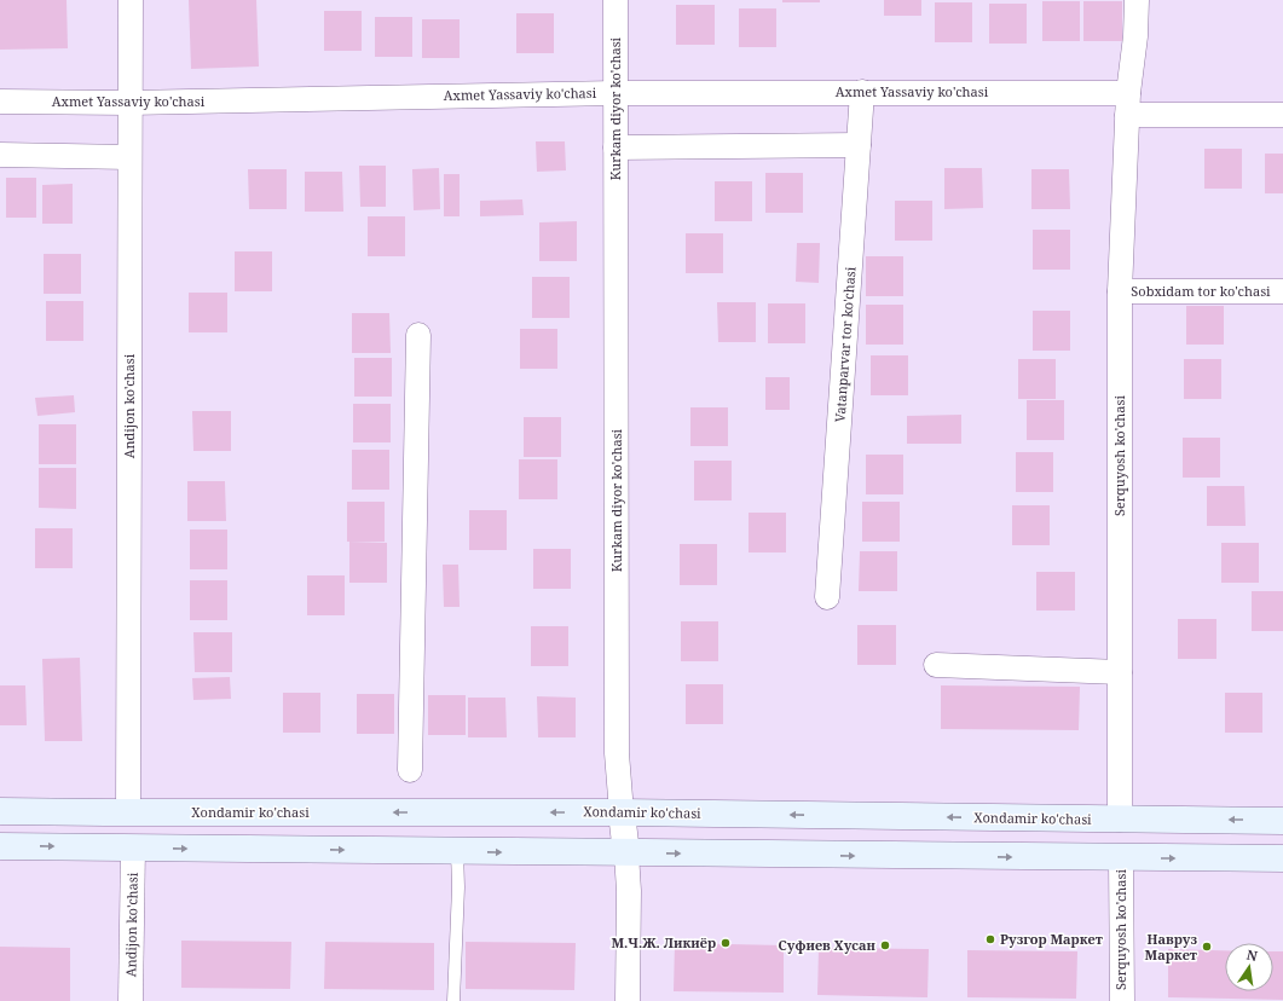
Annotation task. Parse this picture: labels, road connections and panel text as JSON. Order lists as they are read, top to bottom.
{
  "streets": {
    "main road": ["Xondamir ko'chasi"],
    "street": [
      "Axmet Yassaviy ko'chasi",
      "Kurkam diyor ko'chasi",
      "Sobxidam tor ko'chasi",
      "Vatanparvar tor ko'chasi",
      "Andijon ko'chasi",
      "Serquyosh ko'chasi"
    ]
  },
  "crossings": [
    ["Axmet Yassaviy ko'chasi", "Kurkam diyor ko'chasi"],
    ["Axmet Yassaviy ko'chasi", "Vatanparvar tor ko'chasi"],
    ["Axmet Yassaviy ko'chasi", "Andijon ko'chasi"],
    ["Axmet Yassaviy ko'chasi", "Serquyosh ko'chasi"],
    ["Kurkam diyor ko'chasi", "Xondamir ko'chasi"],
    ["Sobxidam tor ko'chasi", "Serquyosh ko'chasi"],
    ["Andijon ko'chasi", "Xondamir ko'chasi"],
    ["Serquyosh ko'chasi", "Xondamir ko'chasi"]
  ],
  "places": [
    "Рузгор Маркет",
    "М.Ч.Ж. Ликиёр",
    "Суфиев Хусан",
    "Навруз Маркет"
  ],
  "north": "top"
}
